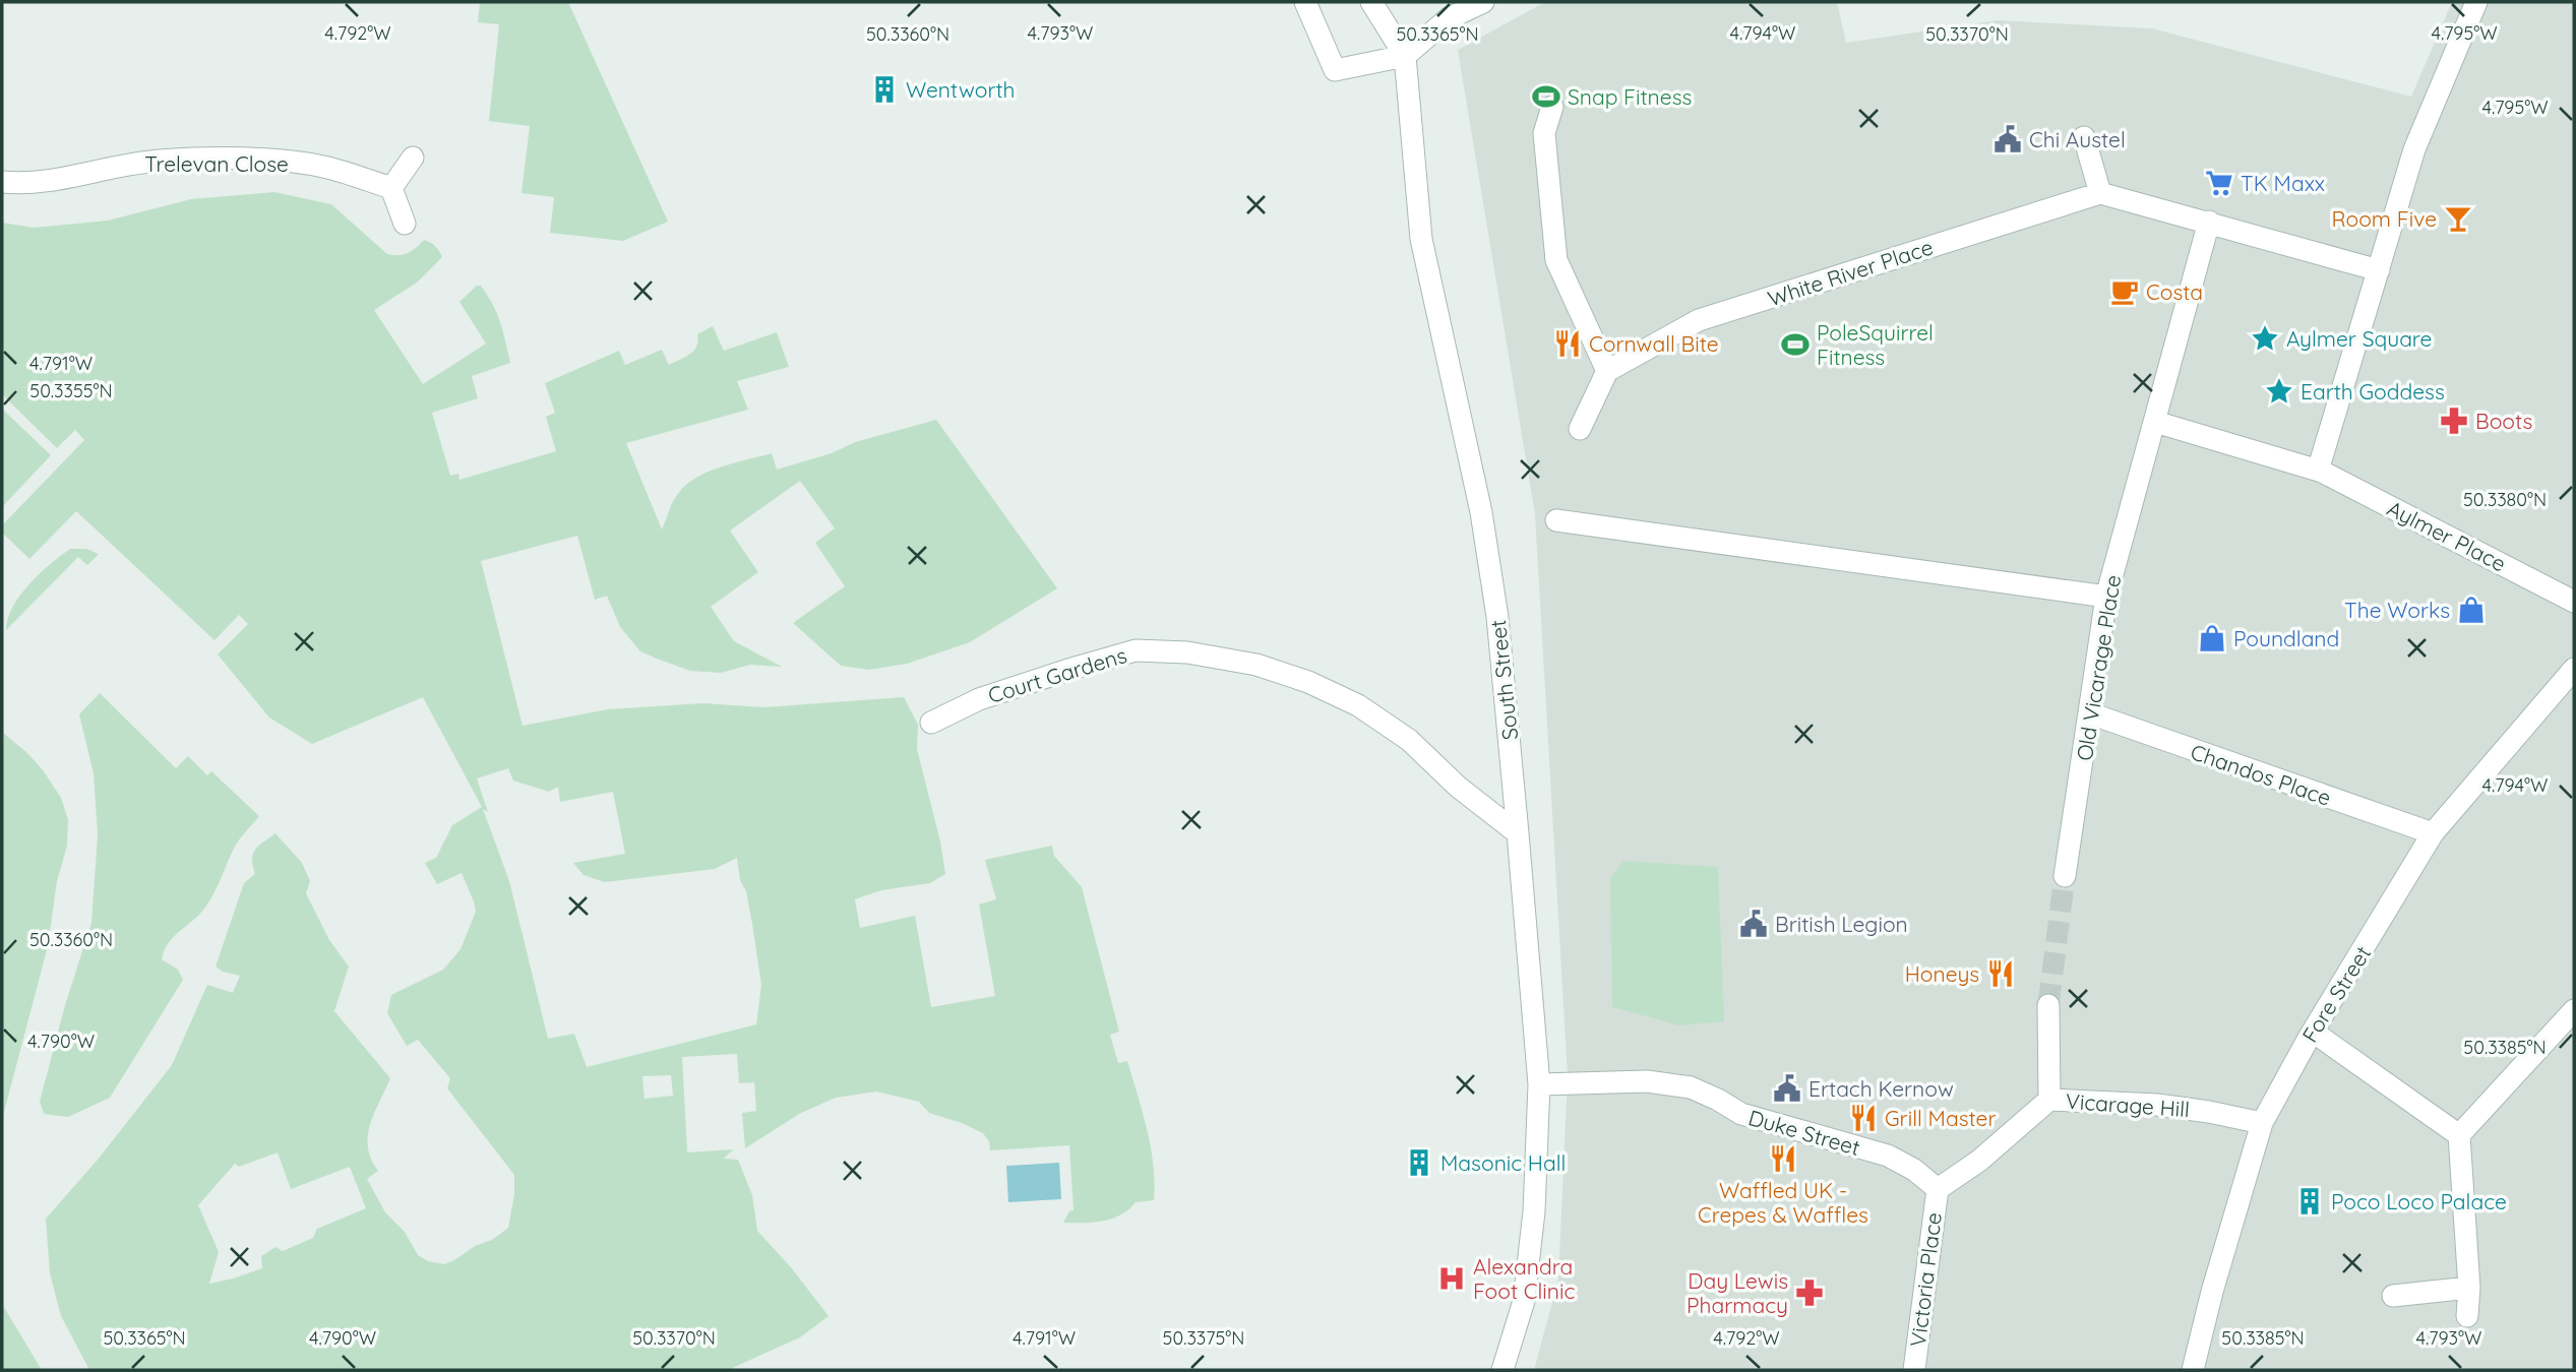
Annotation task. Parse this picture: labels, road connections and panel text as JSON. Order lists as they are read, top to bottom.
{
  "streets": {
    "street": [
      "Trelevan Close",
      "White River Place",
      "Aylmer Place",
      "Old Vicarage Place",
      "Court Gardens",
      "South Street",
      "Chandos Place",
      "Fore Street",
      "Vicarage Hill",
      "Duke Street",
      "Victoria Place"
    ]
  },
  "crossings": [
    ["Old Vicarage Place", "Chandos Place"],
    ["Court Gardens", "South Street"],
    ["South Street", "Duke Street"],
    ["Chandos Place", "Fore Street"],
    ["Fore Street", "Vicarage Hill"],
    ["Vicarage Hill", "Duke Street"],
    ["Vicarage Hill", "Victoria Place"],
    ["Duke Street", "Victoria Place"]
  ],
  "places": {
    "building": ["Wentworth", "Masonic Hall", "Poco Loco Palace"],
    "sports": ["Snap Fitness", "PoleSquirrel Fitness"],
    "public building": ["Chi Austel", "British Legion", "Ertach Kernow"],
    "supermarket": ["TK Maxx"],
    "bar": ["Room Five"],
    "cafe": ["Costa"],
    "place": ["Aylmer Square", "Earth Goddess"],
    "restaurant": [
      "Cornwall Bite",
      "Honeys",
      "Grill Master",
      "Waffled UK - Crepes & Waffles"
    ],
    "pharmacy": ["Boots", "Day Lewis Pharmacy"],
    "shop": ["The Works", "Poundland"],
    "hospital": ["Alexandra Foot Clinic"]
  },
  "coordinates": [
    "4.795°W",
    "4.792°W",
    "4.793°W",
    "4.794°W",
    "50.3360°N",
    "50.3365°N",
    "50.3370°N",
    "4.791°W",
    "50.3355°N",
    "50.3380°N",
    "4.790°W",
    "50.3385°N",
    "50.3375°N"
  ]
}
